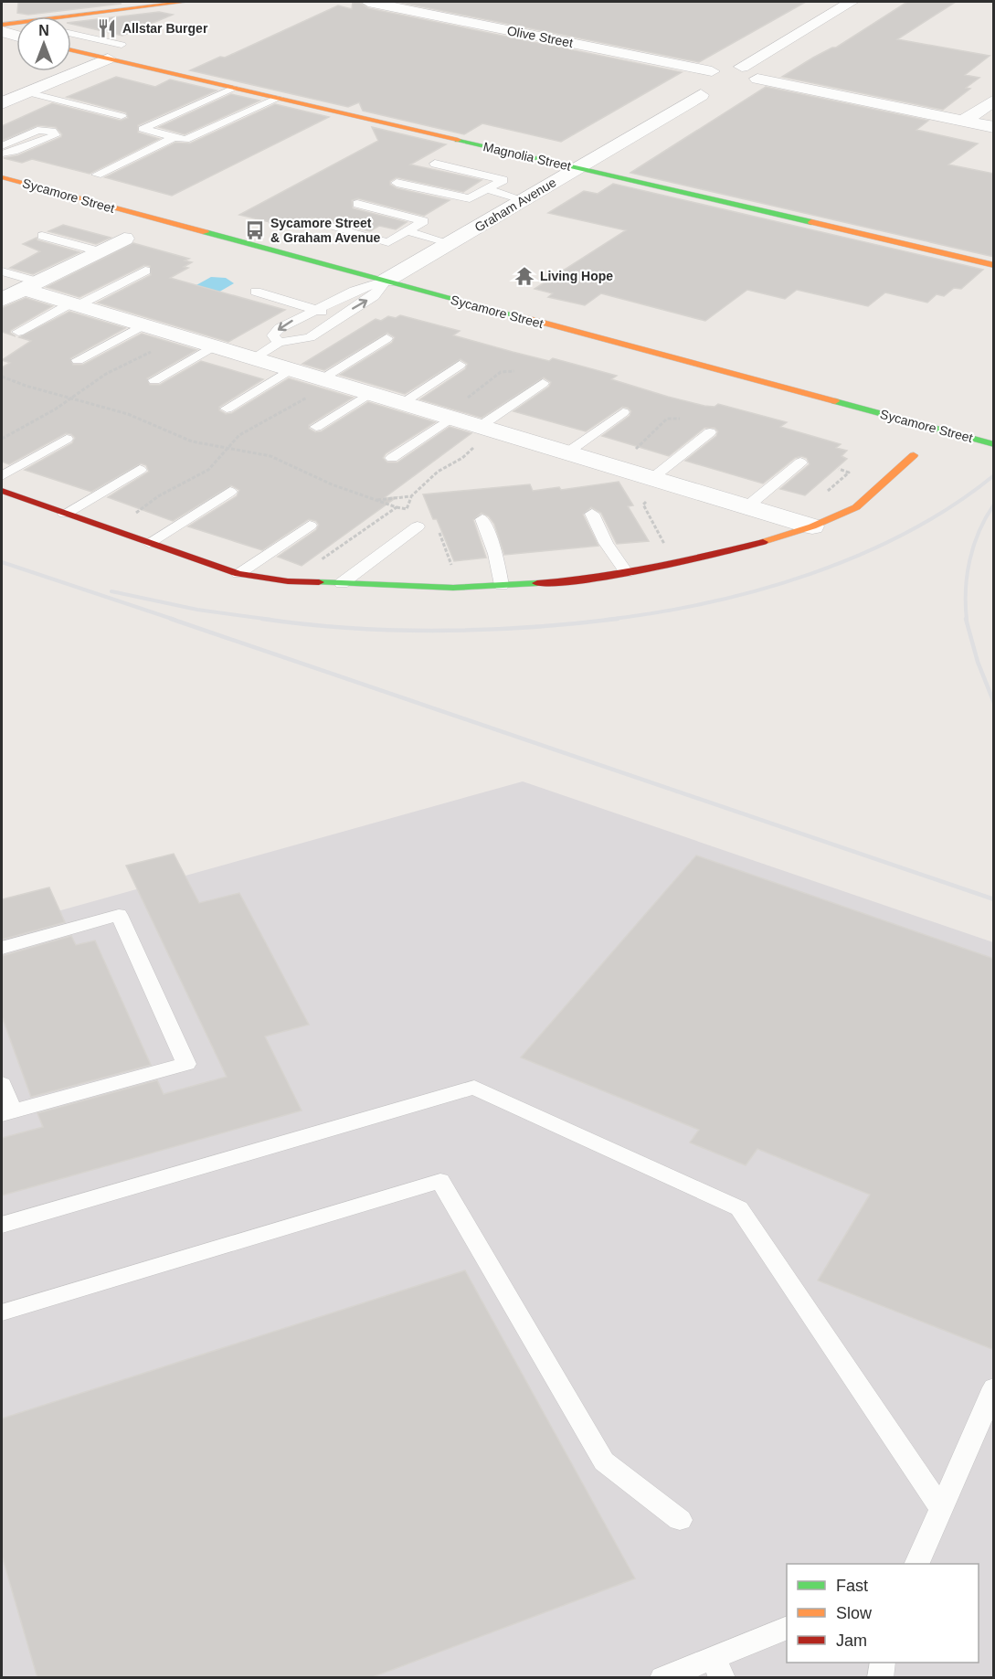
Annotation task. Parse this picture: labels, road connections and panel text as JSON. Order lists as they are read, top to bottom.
{
  "streets": {
    "street": [
      "Olive Street",
      "Magnolia Street",
      "Sycamore Street",
      "Graham Avenue"
    ]
  },
  "crossings": [
    ["Magnolia Street", "Graham Avenue"],
    ["Sycamore Street", "Graham Avenue"]
  ],
  "places": {
    "restaurant": ["Allstar Burger"],
    "bus stop": ["Sycamore Street & Graham Avenue"],
    "temple": ["Living Hope"]
  },
  "legend": ["Fast", "Slow", "Jam"],
  "north": "top"
}
